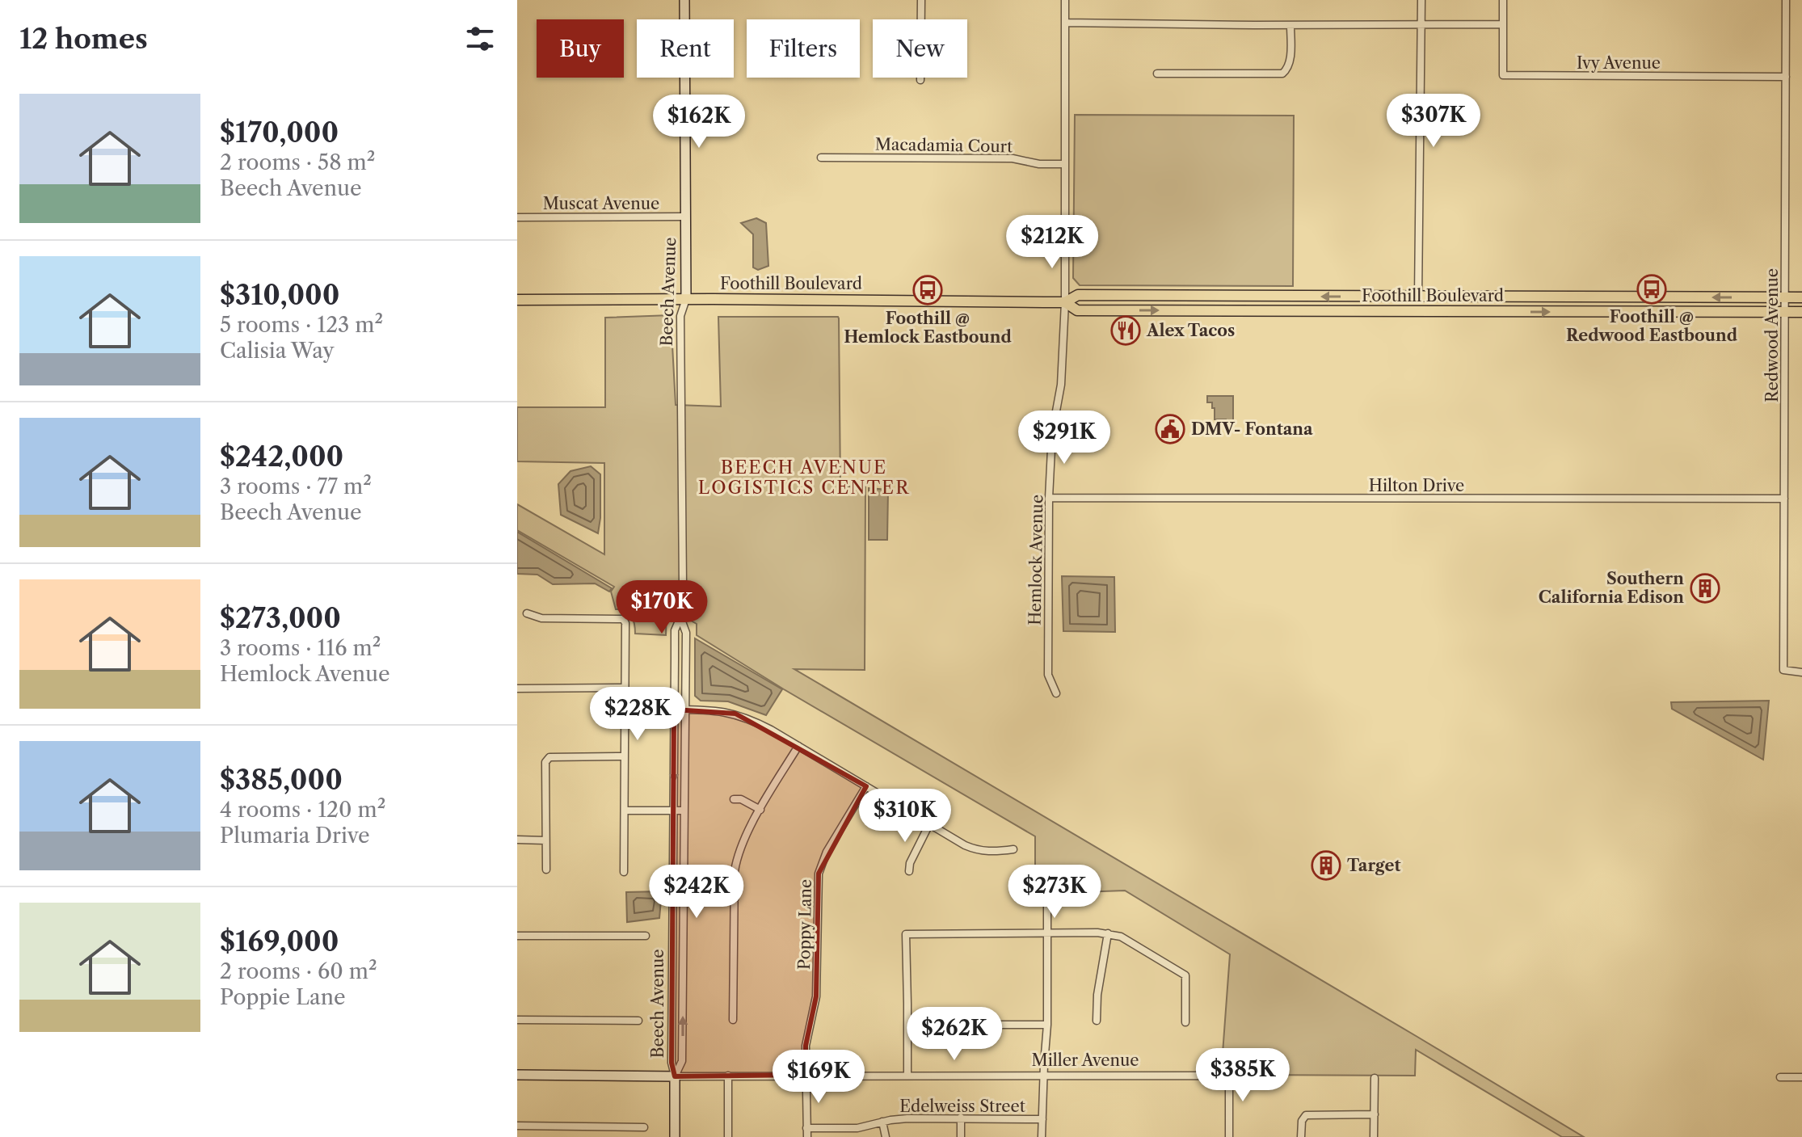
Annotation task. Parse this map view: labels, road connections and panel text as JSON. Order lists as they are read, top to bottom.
{
  "streets": {
    "main road": ["Foothill Boulevard", "Beech Avenue", "Miller Avenue"],
    "street": [
      "Ivy Avenue",
      "Macadamia Court",
      "Muscat Avenue",
      "Redwood Avenue",
      "Hilton Drive",
      "Hemlock Avenue",
      "Poppy Lane",
      "Edelweiss Street"
    ]
  },
  "crossings": [
    ["Ivy Avenue", "Redwood Avenue"],
    ["Macadamia Court", "Hemlock Avenue"],
    ["Muscat Avenue", "Beech Avenue"],
    ["Foothill Boulevard", "Beech Avenue"],
    ["Foothill Boulevard", "Redwood Avenue"],
    ["Foothill Boulevard", "Hemlock Avenue"],
    ["Beech Avenue", "Miller Avenue"],
    ["Redwood Avenue", "Hilton Drive"],
    ["Hilton Drive", "Hemlock Avenue"],
    ["Poppy Lane", "Miller Avenue"],
    ["Poppy Lane", "Edelweiss Street"]
  ],
  "districts": ["BEECH AVENUE LOGISTICS CENTER"],
  "places": {
    "bus stop": ["Foothill @ Redwood Eastbound", "Foothill @ Hemlock Eastbound"],
    "restaurant": ["Alex Tacos"],
    "public building": ["DMV- Fontana"],
    "building": ["Southern California Edison", "Target"]
  },
  "page": {
    "heading": "12 homes",
    "chip": [
      "Buy",
      "Rent",
      "Filters",
      "New"
    ],
    "list": [
      {
        "name": "$170,000",
        "note": "2 rooms · 58 m² · Beech Avenue"
      },
      {
        "name": "$310,000",
        "note": "5 rooms · 123 m² · Calisia Way"
      },
      {
        "name": "$242,000",
        "note": "3 rooms · 77 m² · Beech Avenue"
      },
      {
        "name": "$273,000",
        "note": "3 rooms · 116 m² · Hemlock Avenue"
      },
      {
        "name": "$385,000",
        "note": "4 rooms · 120 m² · Plumaria Drive"
      },
      {
        "name": "$169,000",
        "note": "2 rooms · 60 m² · Poppie Lane"
      }
    ],
    "price": [
      "$307K",
      "$162K",
      "$212K",
      "$291K",
      "$170K",
      "$228K",
      "$310K",
      "$242K",
      "$273K",
      "$262K",
      "$385K",
      "$169K"
    ]
  }
}
